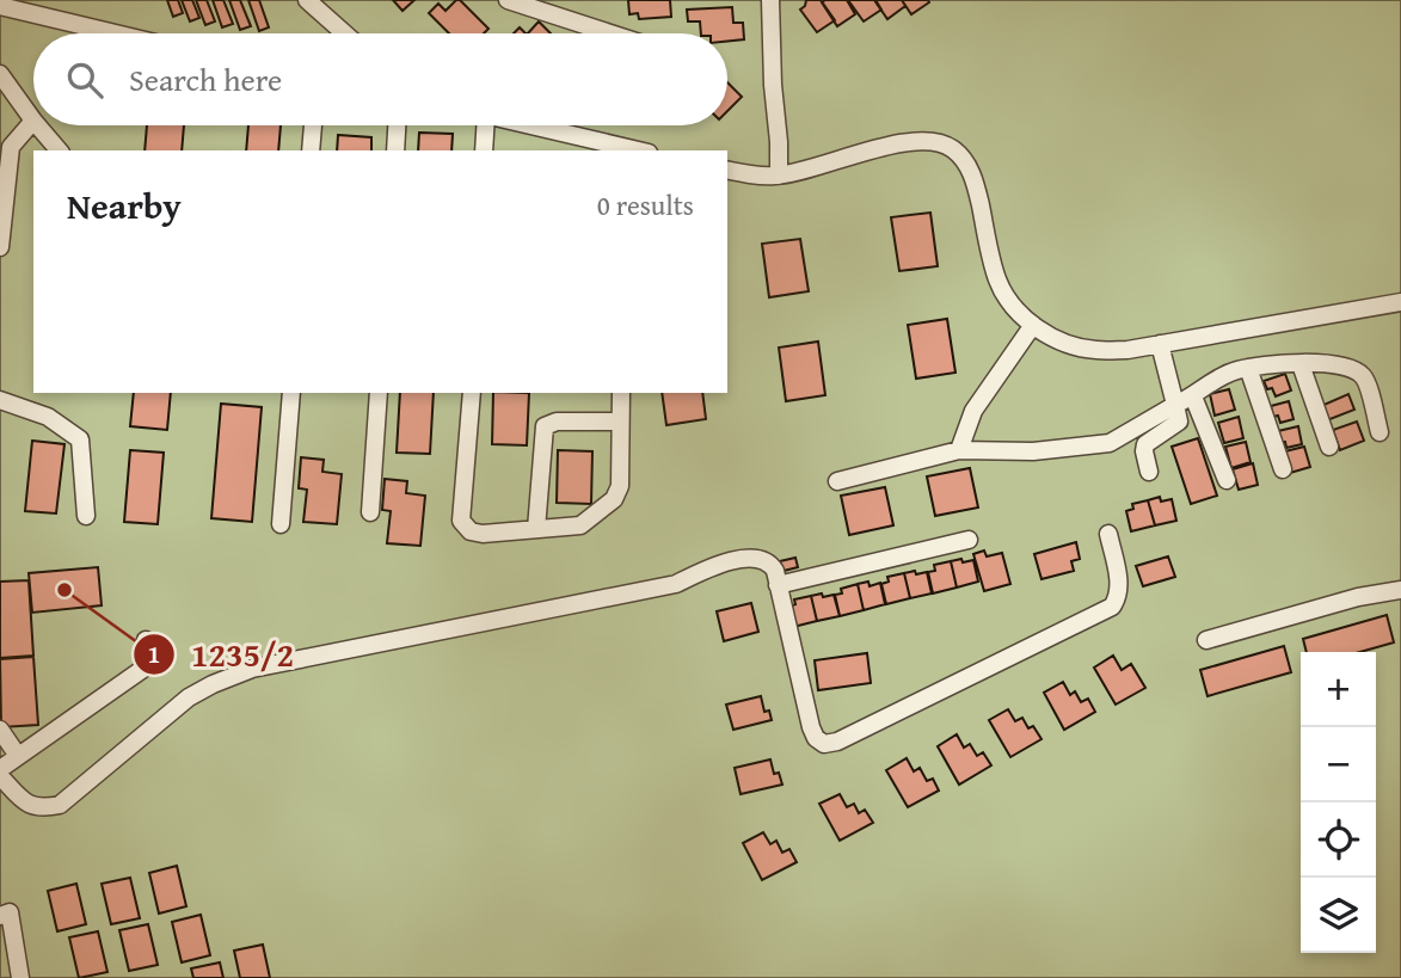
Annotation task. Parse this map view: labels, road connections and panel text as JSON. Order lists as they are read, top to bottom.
{
  "places": ["1235/2"],
  "page": {
    "search": "Search here",
    "heading": ["Nearby", "0 results"],
    "map_buttons": ["+", "−"]
  }
}
